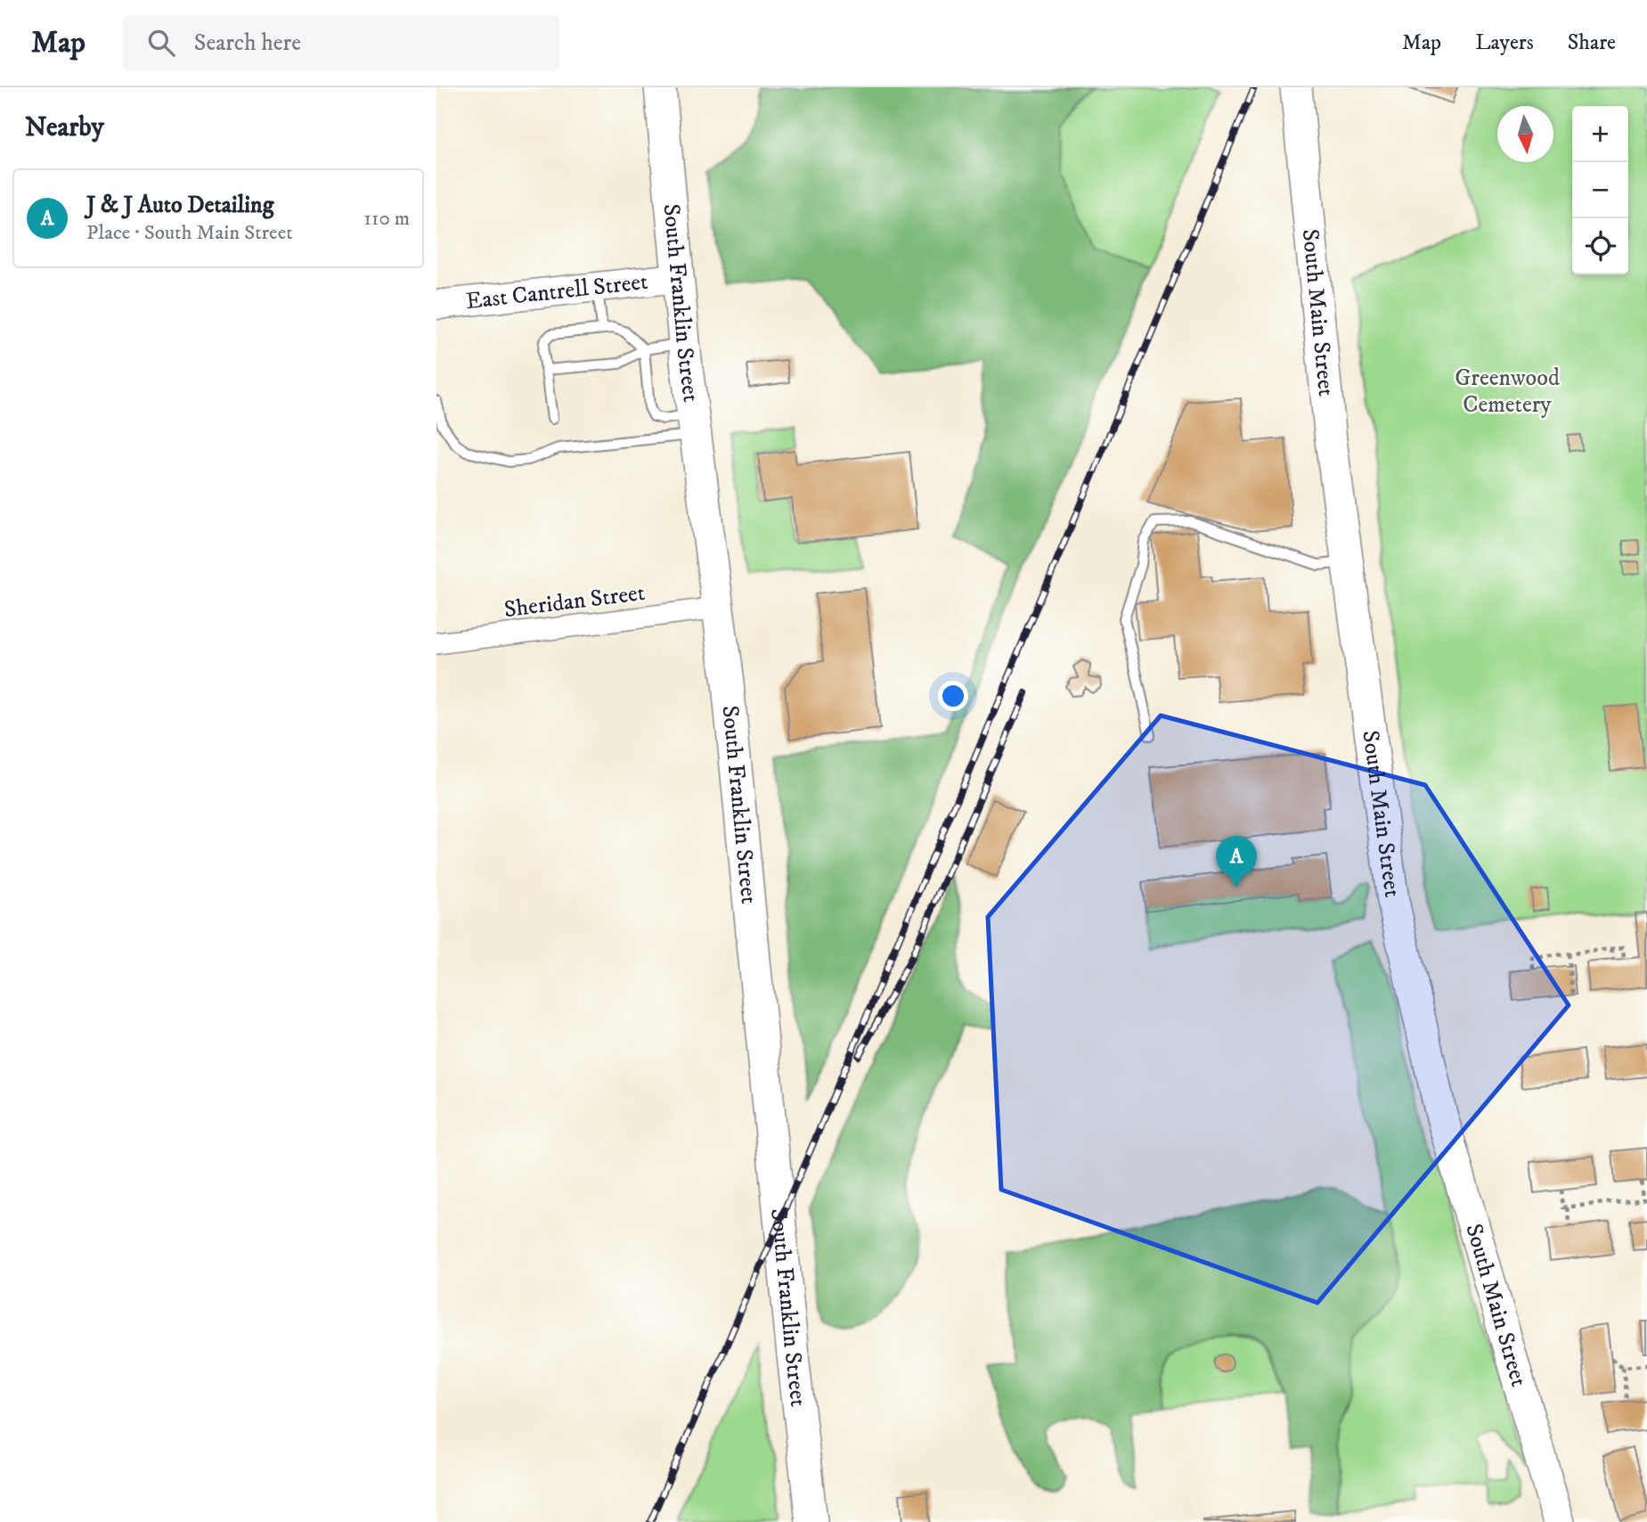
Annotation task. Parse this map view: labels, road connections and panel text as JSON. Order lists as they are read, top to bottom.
{
  "streets": {
    "main road": ["South Franklin Street", "South Main Street"],
    "street": ["East Cantrell Street", "Sheridan Street"]
  },
  "crossings": [
    ["East Cantrell Street", "South Franklin Street"],
    ["South Franklin Street", "Sheridan Street"]
  ],
  "parks": ["Greenwood Cemetery"],
  "north": "bottom",
  "page": {
    "header": "Map",
    "search": "Search here",
    "nav": ["Map", "Layers", "Share"],
    "heading": "Nearby",
    "map_buttons": ["+", "−"],
    "list": [
      {
        "mark": "A",
        "name": "J & J Auto Detailing",
        "note": "Place · South Main Street",
        "value": "110 m"
      }
    ],
    "pins": "A"
  }
}
